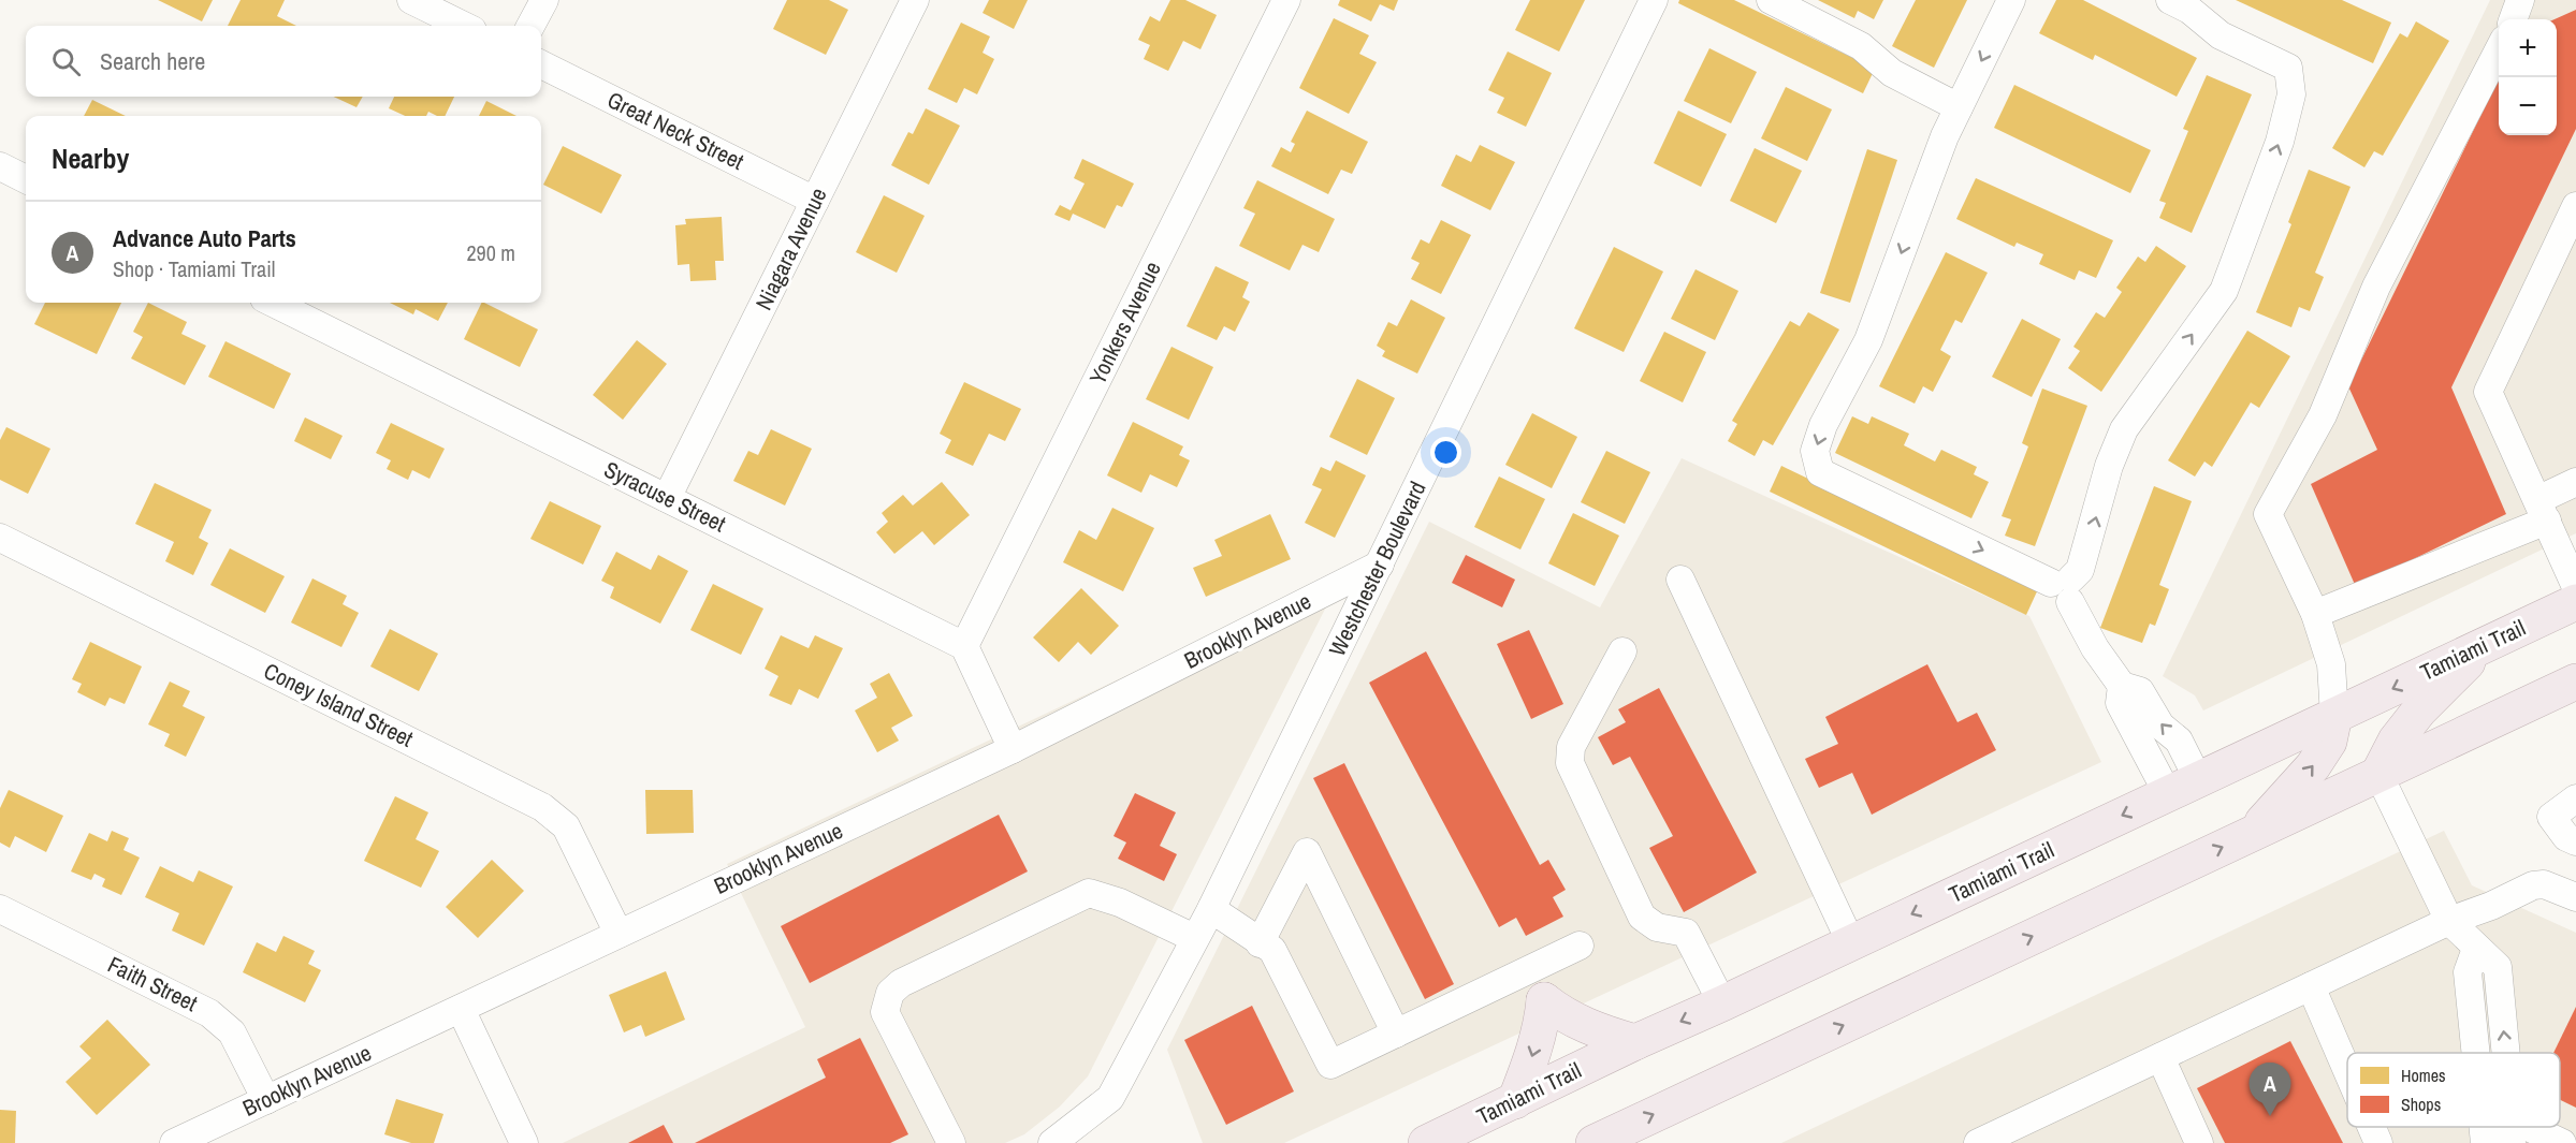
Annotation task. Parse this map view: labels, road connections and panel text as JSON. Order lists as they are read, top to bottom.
{
  "streets": {
    "main road": ["Tamiami Trail"],
    "street": [
      "Great Neck Street",
      "Niagara Avenue",
      "Yonkers Avenue",
      "Syracuse Street",
      "Westchester Boulevard",
      "Brooklyn Avenue",
      "Coney Island Street",
      "Faith Street"
    ]
  },
  "crossings": [
    ["Great Neck Street", "Niagara Avenue"],
    ["Niagara Avenue", "Syracuse Street"],
    ["Yonkers Avenue", "Syracuse Street"],
    ["Westchester Boulevard", "Brooklyn Avenue"],
    ["Brooklyn Avenue", "Coney Island Street"],
    ["Brooklyn Avenue", "Faith Street"]
  ],
  "legend": ["Homes", "Shops"],
  "page": {
    "map_buttons": ["+", "−"],
    "search": "Search here",
    "heading": "Nearby",
    "list": [
      {
        "mark": "A",
        "name": "Advance Auto Parts",
        "note": "Shop · Tamiami Trail",
        "value": "290 m"
      }
    ],
    "pins": "A"
  }
}
